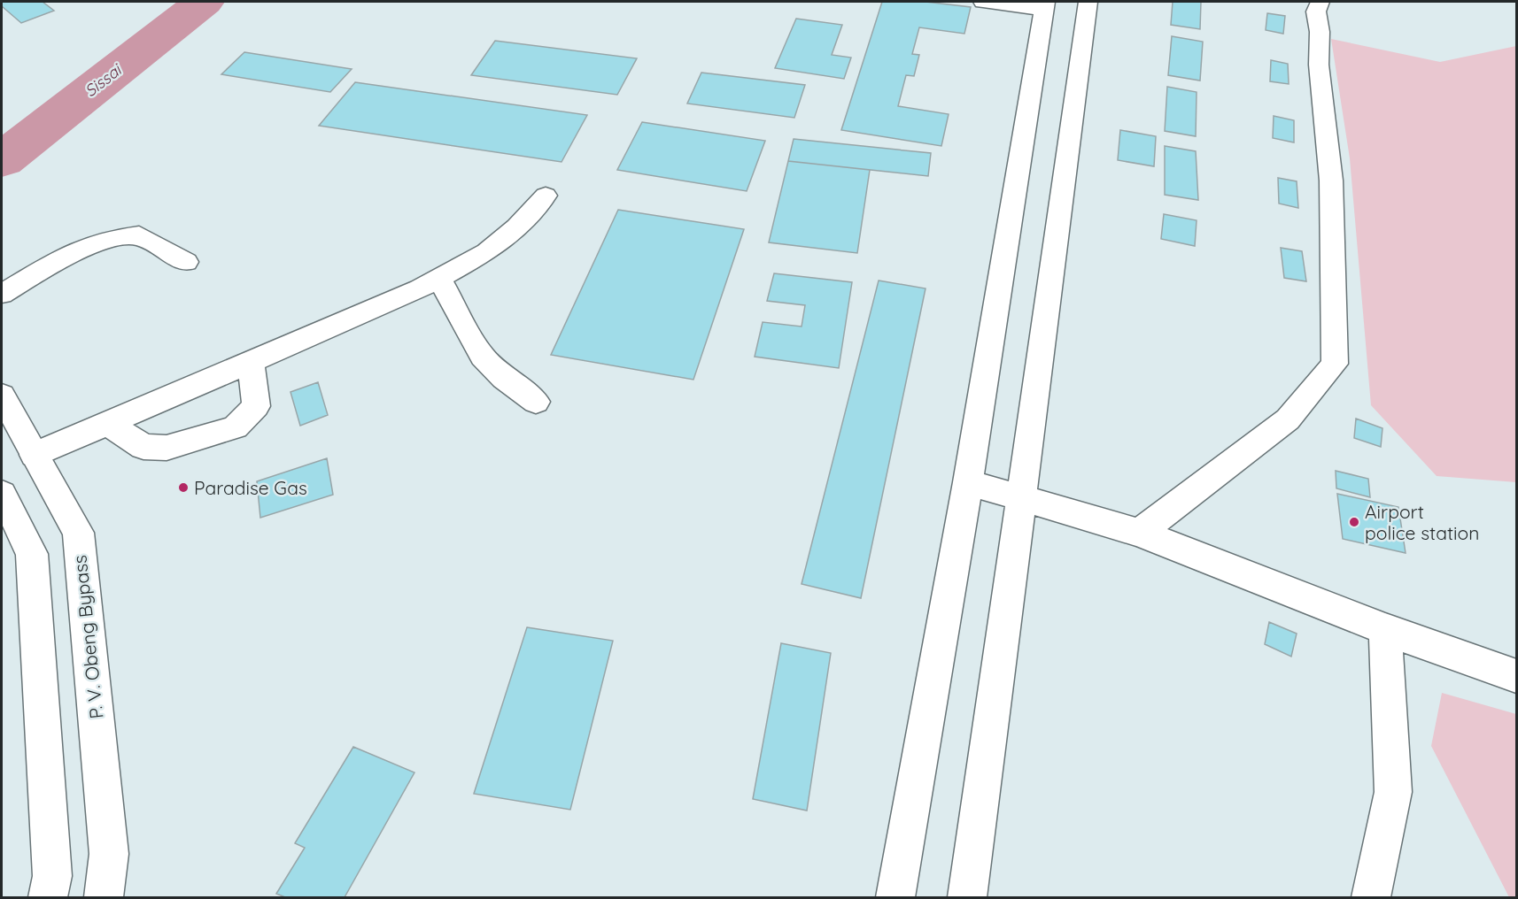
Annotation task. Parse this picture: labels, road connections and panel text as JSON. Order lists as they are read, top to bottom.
{
  "streets": {
    "main road": ["P. V. Obeng Bypass"]
  },
  "water": ["Sissai"],
  "places": ["Paradise Gas", "Airport police station"]
}
